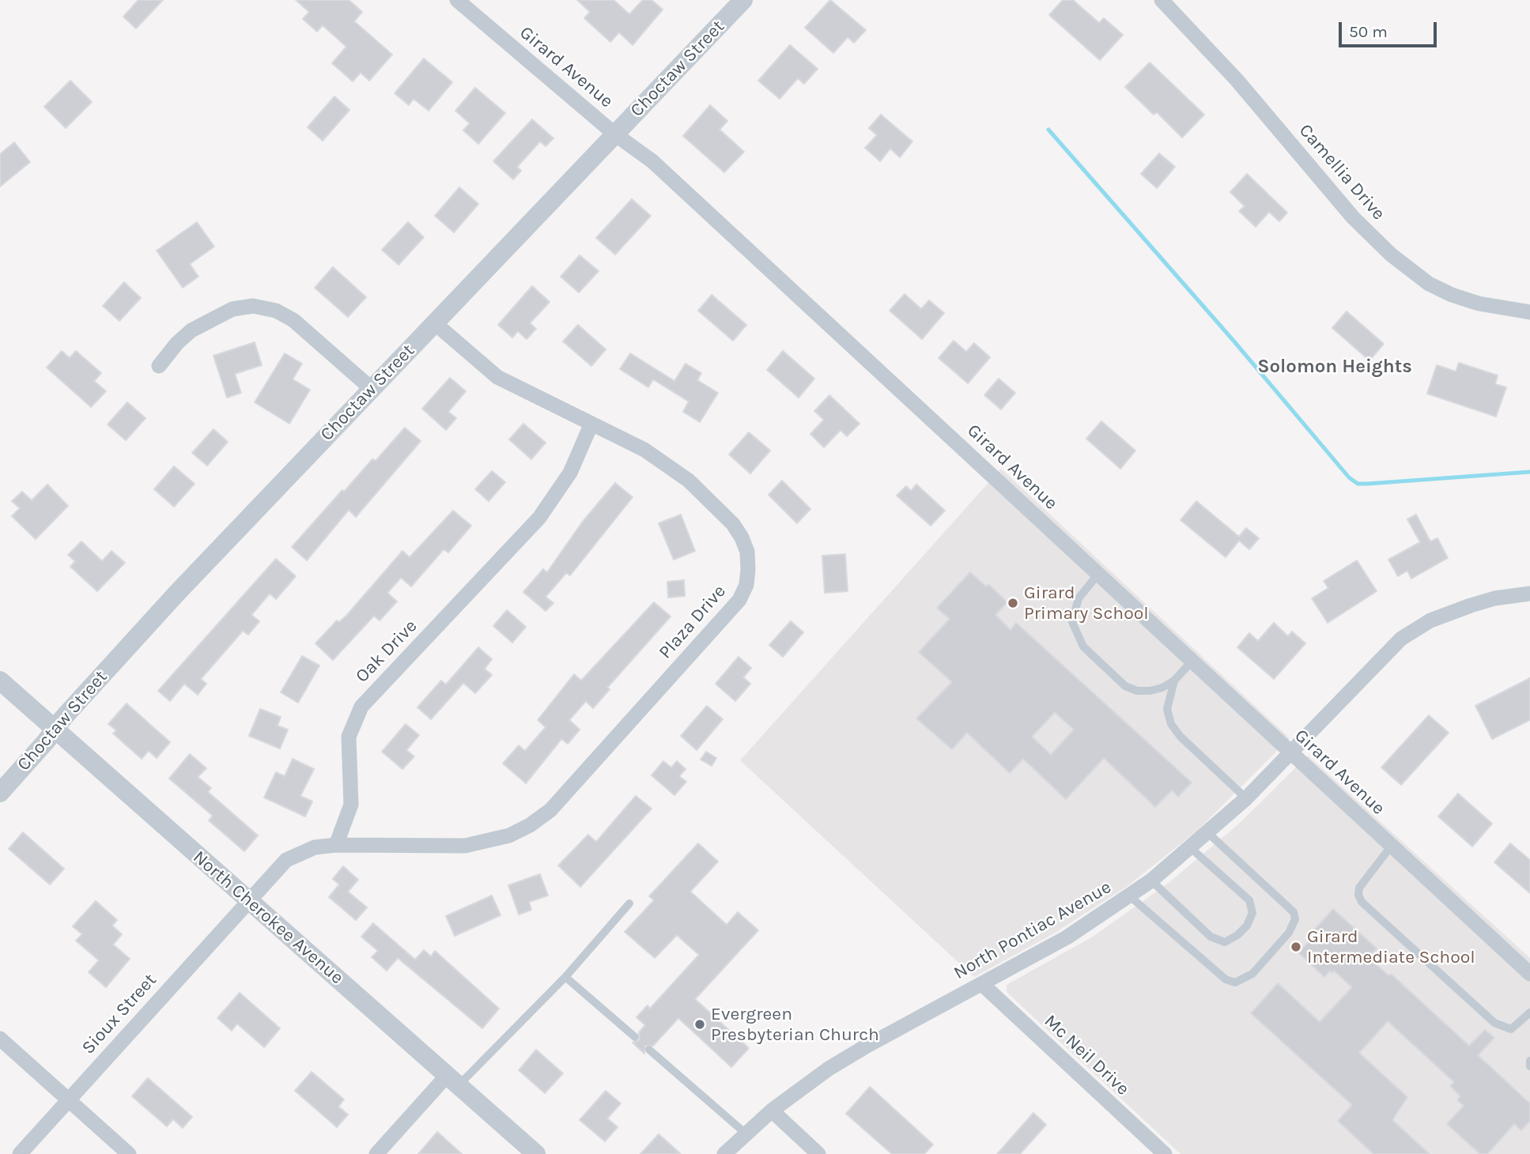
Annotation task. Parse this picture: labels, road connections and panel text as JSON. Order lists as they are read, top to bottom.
{
  "streets": {
    "street": [
      "Girard Avenue",
      "Choctaw Street",
      "Camellia Drive",
      "Plaza Drive",
      "Oak Drive",
      "North Cherokee Avenue",
      "North Pontiac Avenue",
      "Sioux Street",
      "Mc Neil Drive"
    ]
  },
  "crossings": [
    ["Girard Avenue", "Choctaw Street"],
    ["Girard Avenue", "North Pontiac Avenue"],
    ["Choctaw Street", "Plaza Drive"],
    ["Choctaw Street", "North Cherokee Avenue"],
    ["Plaza Drive", "Oak Drive"],
    ["North Cherokee Avenue", "Sioux Street"],
    ["North Pontiac Avenue", "Mc Neil Drive"]
  ],
  "districts": ["Solomon Heights"],
  "places": ["Girard Primary School", "Girard Intermediate School", "Evergreen Presbyterian Church"],
  "scale_bar": "50 m"
}
